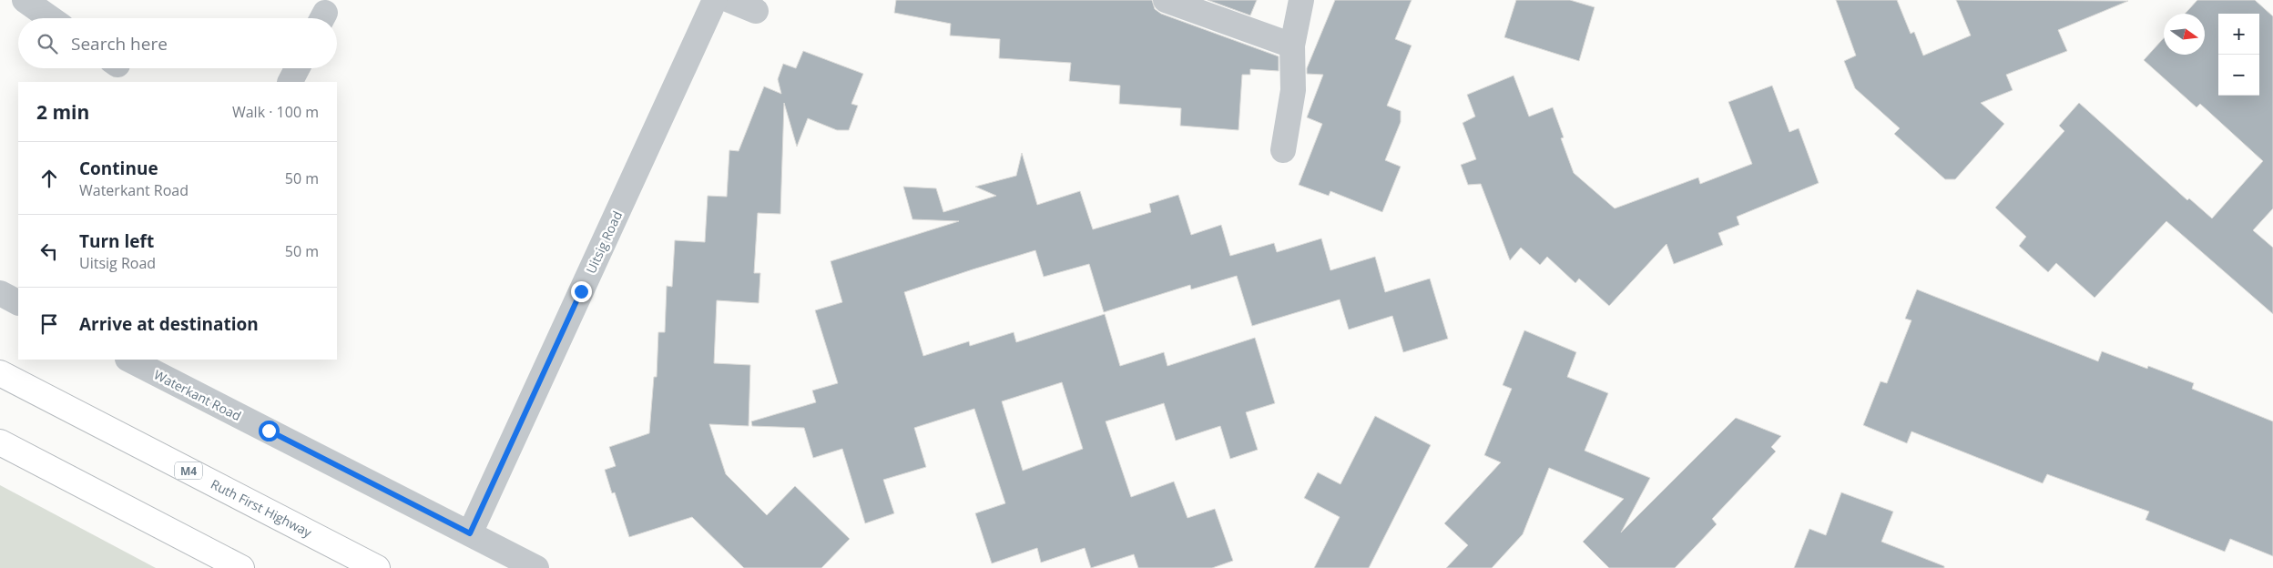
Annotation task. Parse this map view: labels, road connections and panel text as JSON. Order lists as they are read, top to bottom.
{
  "streets": {
    "highway": ["M4", "Ruth First Highway"],
    "street": ["Uitsig Road", "Waterkant Road"]
  },
  "crossings": [
    ["Uitsig Road", "Waterkant Road"]
  ],
  "north": "right",
  "page": {
    "map_buttons": ["+", "−"],
    "search": "Search here",
    "heading": ["2 min", "Walk · 100 m"],
    "list": [
      ["Continue", "Waterkant Road", "50 m"],
      ["Turn left", "Uitsig Road", "50 m"],
      "Arrive at destination"
    ]
  }
}
